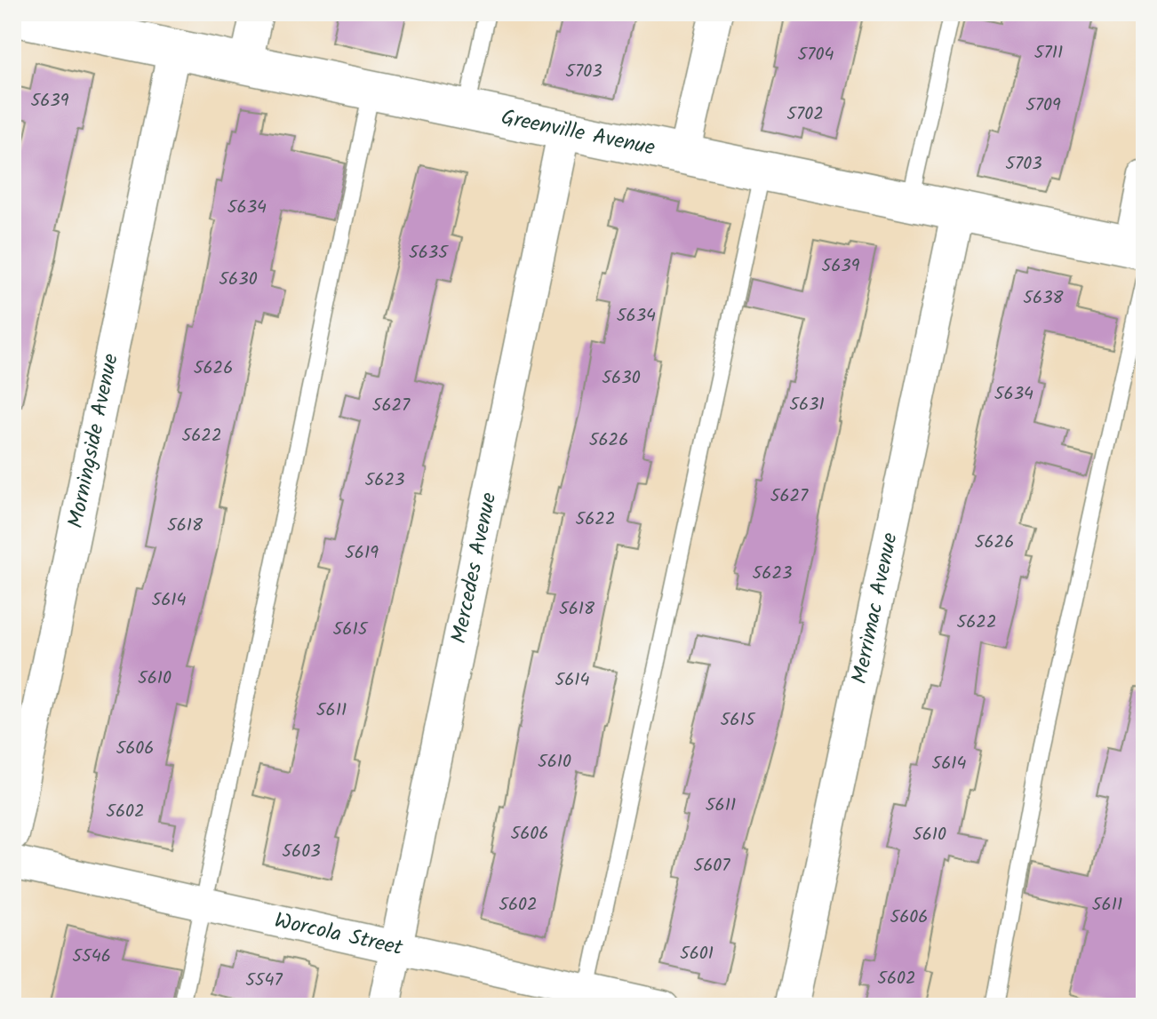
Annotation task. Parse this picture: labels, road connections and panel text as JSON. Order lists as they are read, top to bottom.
{
  "streets": {
    "main road": ["Greenville Avenue"],
    "street": [
      "Morningside Avenue",
      "Mercedes Avenue",
      "Merrimac Avenue",
      "Worcola Street"
    ]
  },
  "crossings": [
    ["Greenville Avenue", "Morningside Avenue"],
    ["Greenville Avenue", "Mercedes Avenue"],
    ["Greenville Avenue", "Merrimac Avenue"],
    ["Mercedes Avenue", "Worcola Street"]
  ],
  "house_numbers": [
    "5711",
    "5704",
    "5703",
    "5639",
    "5709",
    "5702",
    "5703",
    "5634",
    "5635",
    "5639",
    "5630",
    "5638",
    "5634",
    "5626",
    "5630",
    "5634",
    "5631",
    "5627",
    "5622",
    "5626",
    "5623",
    "5627",
    "5622",
    "5618",
    "5626",
    "5619",
    "5623",
    "5614",
    "5618",
    "5622",
    "5615",
    "5610",
    "5614",
    "5611",
    "5615",
    "5606",
    "5610",
    "5614",
    "5611",
    "5602",
    "5606",
    "5610",
    "5603",
    "5607",
    "5602",
    "5611",
    "5606",
    "5601",
    "5546",
    "5602",
    "5547"
  ]
}
